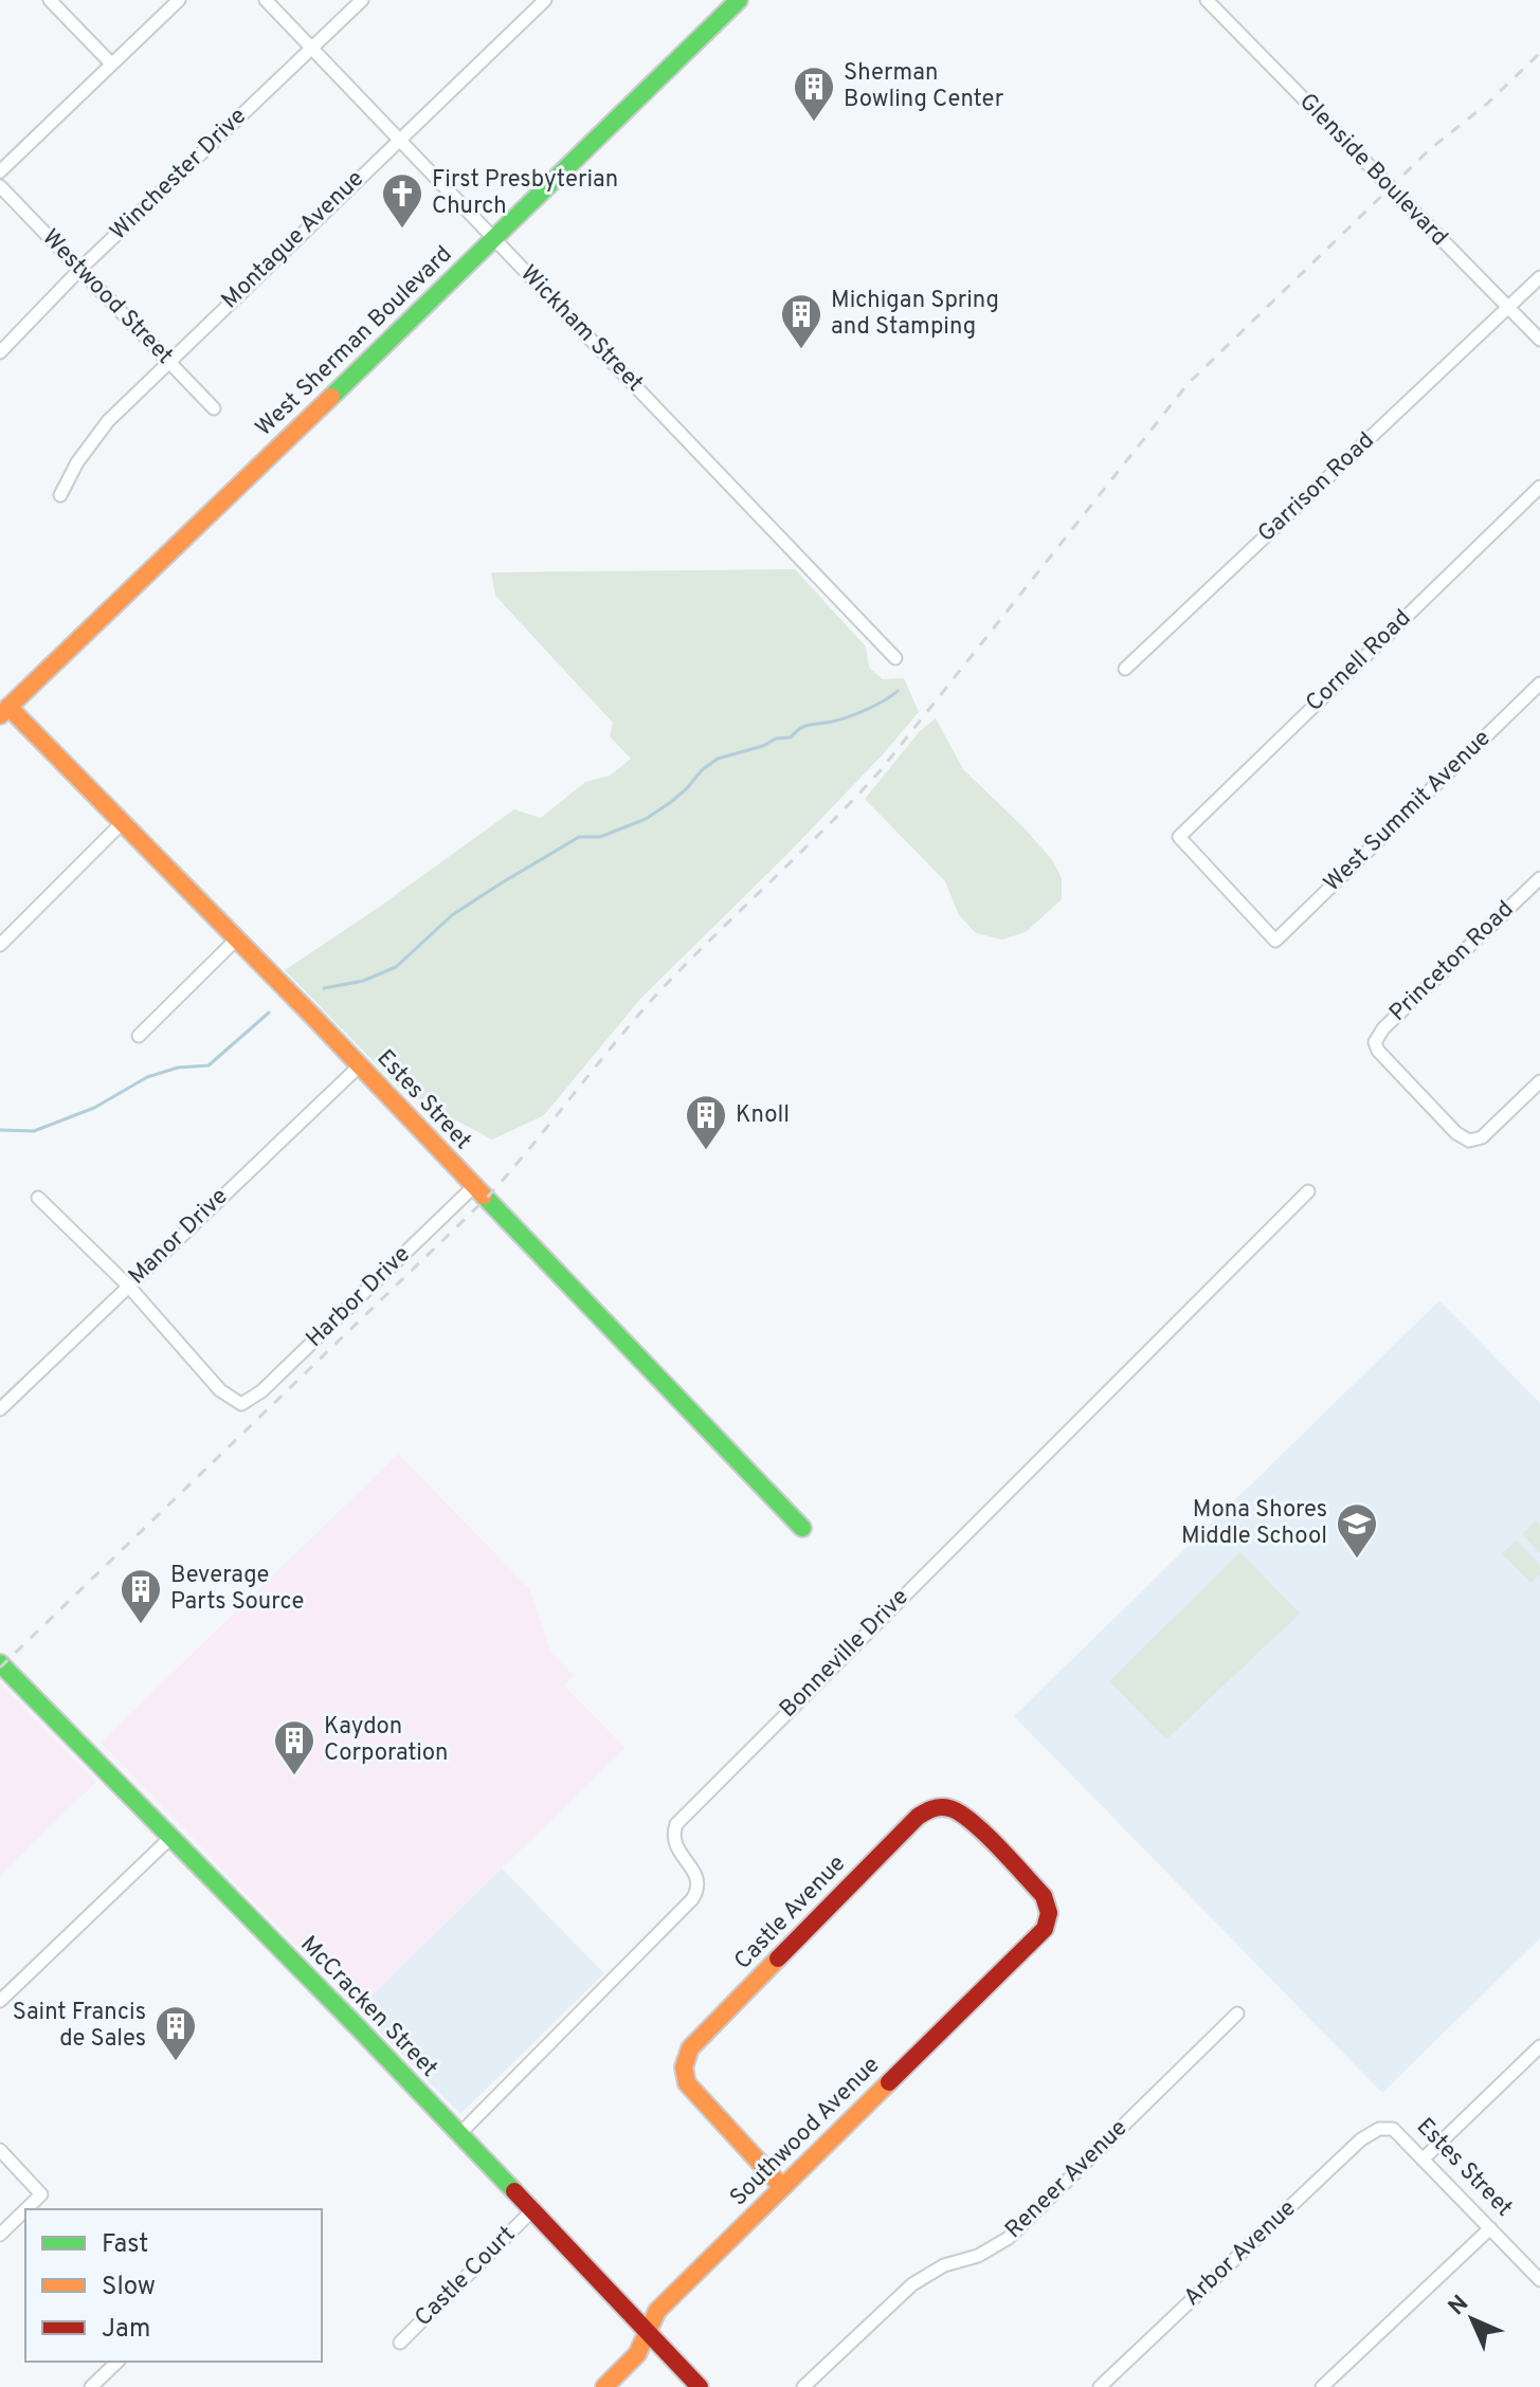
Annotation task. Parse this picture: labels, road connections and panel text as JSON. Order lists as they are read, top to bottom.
{
  "streets": {
    "street": [
      "Glenside Boulevard",
      "Winchester Drive",
      "Montague Avenue",
      "Westwood Street",
      "Wickham Street",
      "West Sherman Boulevard",
      "Garrison Road",
      "Cornell Road",
      "West Summit Avenue",
      "Princeton Road",
      "Estes Street",
      "Manor Drive",
      "Harbor Drive",
      "Bonneville Drive",
      "Castle Avenue",
      "McCracken Street",
      "Southwood Avenue",
      "Reneer Avenue",
      "Arbor Avenue",
      "Castle Court"
    ]
  },
  "crossings": [
    ["Glenside Boulevard", "Garrison Road"],
    ["Winchester Drive", "Westwood Street"],
    ["Winchester Drive", "Wickham Street"],
    ["Montague Avenue", "Westwood Street"],
    ["Montague Avenue", "Wickham Street"],
    ["Wickham Street", "West Sherman Boulevard"],
    ["West Sherman Boulevard", "Estes Street"],
    ["Cornell Road", "West Summit Avenue"],
    ["Estes Street", "Manor Drive"],
    ["Estes Street", "Harbor Drive"],
    ["Estes Street", "Arbor Avenue"],
    ["Manor Drive", "Harbor Drive"],
    ["Bonneville Drive", "McCracken Street"],
    ["Castle Avenue", "Southwood Avenue"],
    ["McCracken Street", "Southwood Avenue"],
    ["McCracken Street", "Castle Court"]
  ],
  "places": {
    "building": [
      "Sherman Bowling Center",
      "Michigan Spring and Stamping",
      "Knoll",
      "Beverage Parts Source",
      "Kaydon Corporation",
      "Saint Francis de Sales"
    ],
    "church": ["First Presbyterian Church"],
    "school or university": ["Mona Shores Middle School"]
  },
  "legend": ["Fast", "Slow", "Jam"],
  "north": "top left"
}
